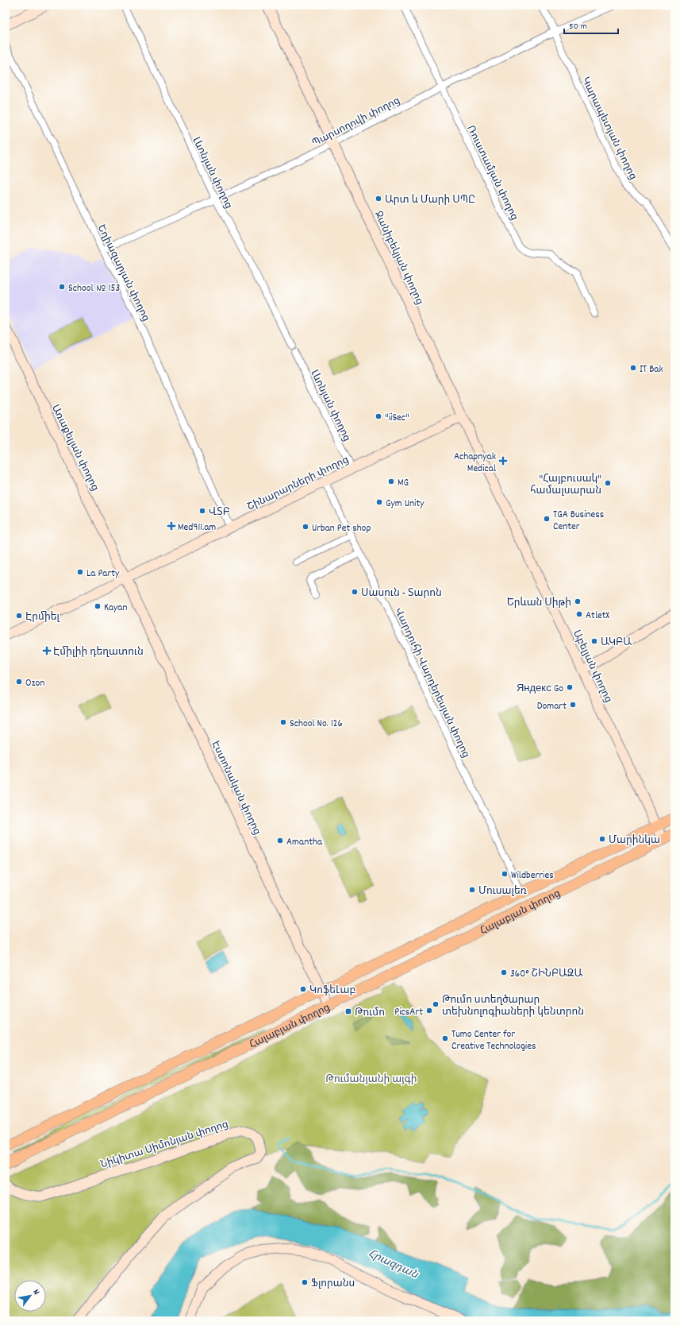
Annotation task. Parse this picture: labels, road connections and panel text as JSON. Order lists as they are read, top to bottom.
{
  "streets": {
    "main road": ["Հալաբյան փողոց"],
    "street": [
      "Պարսողովի փողոց",
      "Կարապետյան փողոց",
      "Լևոնյան փողոց",
      "Ռուստամյան փողոց",
      "Ջանիբեկյան փողոց",
      "Եղիազարյան փողոց",
      "Առաքելյան փողոց",
      "Շինարարների փողոց",
      "Աբելյան փողոց",
      "Վարդուհի Վարդերեսյան փողոց",
      "Էստոնական փողոց",
      "Նիկիտա Սիմոնյան փողոց"
    ]
  },
  "crossings": [
    ["Պարսողովի փողոց", "Կարապետյան փողոց"],
    ["Պարսողովի փողոց", "Լևոնյան փողոց"],
    ["Պարսողովի փողոց", "Ռուստամյան փողոց"],
    ["Պարսողովի փողոց", "Ջանիբեկյան փողոց"],
    ["Պարսողովի փողոց", "Եղիազարյան փողոց"],
    ["Լևոնյան փողոց", "Շինարարների փողոց"],
    ["Ջանիբեկյան փողոց", "Շինարարների փողոց"],
    ["Ջանիբեկյան փողոց", "Աբելյան փողոց"],
    ["Եղիազարյան փողոց", "Շինարարների փողոց"],
    ["Առաքելյան փողոց", "Շինարարների փողոց"],
    ["Առաքելյան փողոց", "Էստոնական փողոց"],
    ["Շինարարների փողոց", "Աբելյան փողոց"],
    ["Շինարարների փողոց", "Վարդուհի Վարդերեսյան փողոց"],
    ["Շինարարների փողոց", "Էստոնական փողոց"],
    ["Աբելյան փողոց", "Հալաբյան փողոց"],
    ["Վարդուհի Վարդերեսյան փողոց", "Հալաբյան փողոց"],
    ["Էստոնական փողոց", "Հալաբյան փողոց"]
  ],
  "water": ["Հրազդան"],
  "parks": ["Թումանյանի այգի"],
  "places": {
    "other": [
      "Արտ և Մարի ՍՊԸ",
      "School № 153",
      "IT Bak",
      "\"iiSec\"",
      "MG",
      "\"Հայբուսակ\" համալսարան",
      "Gym Unity",
      "ՎՏԲ",
      "TGA Business Center",
      "Urban Pet shop",
      "La Party",
      "Սասուն - Տարոն",
      "Երևան Սիթի",
      "Kayan",
      "AtletX",
      "Էրմիել",
      "ԱԿԲԱ",
      "Ozon",
      "Яндекс Go",
      "Domart",
      "School No. 126",
      "Մարինկա",
      "Amantha",
      "Wildberries",
      "Մուսալեռ",
      "360° ՇԻՆԲԱԶԱ",
      "ԿոֆեԼաբ",
      "Թումո ստեղծարար տեխնոլոգիաների կենտրոն",
      "PicsArt",
      "Tumo Center for Creative Technologies",
      "Ֆլորանս"
    ],
    "health": ["Achapnyak Medical", "Med911.am", "Էմիլիի դեղատուն"],
    "transit": ["Թումո"]
  },
  "scale_bar": "50 m",
  "north": "top right"
}
